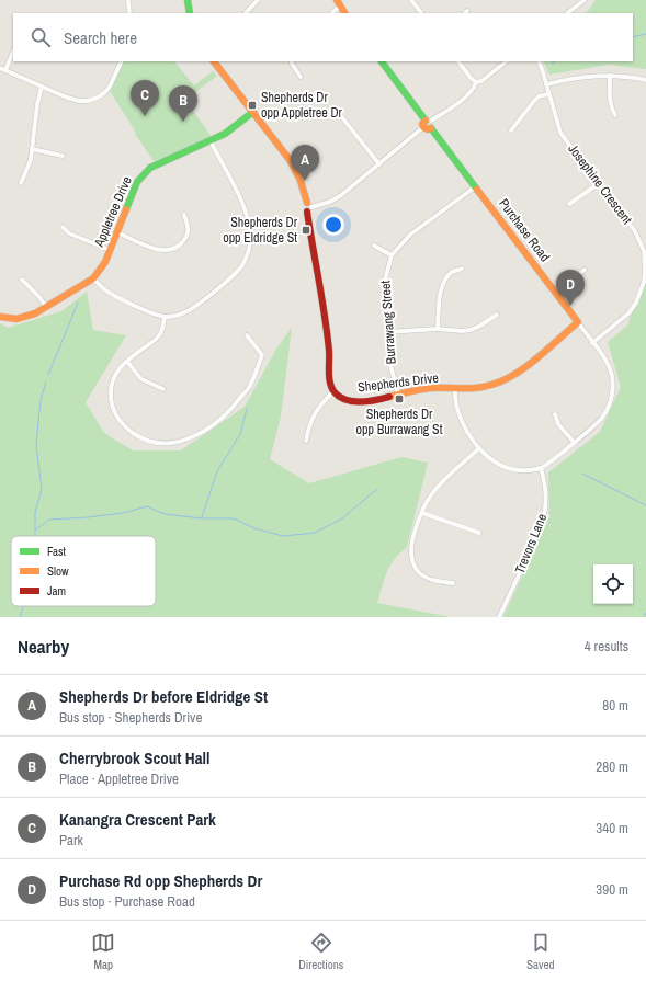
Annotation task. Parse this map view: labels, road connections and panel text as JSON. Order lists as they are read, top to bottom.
{
  "streets": {
    "main road": ["Appletree Drive", "Purchase Road", "Shepherds Drive"],
    "street": ["Josephine Crescent", "Burrawang Street", "Trevors Lane"]
  },
  "crossings": [
    ["Josephine Crescent", "Purchase Road"],
    ["Purchase Road", "Burrawang Street"],
    ["Purchase Road", "Shepherds Drive"],
    ["Purchase Road", "Trevors Lane"],
    ["Burrawang Street", "Shepherds Drive"]
  ],
  "places": {
    "transit": ["Shepherds Dr opp Appletree Dr", "Shepherds Dr opp Eldridge St", "Shepherds Dr opp Burrawang St"]
  },
  "legend": ["Fast", "Slow", "Jam"],
  "page": {
    "search": "Search here",
    "pins": [
      "C",
      "B",
      "A",
      "D"
    ],
    "heading": ["Nearby", "4 results"],
    "list": [
      {
        "mark": "A",
        "name": "Shepherds Dr before Eldridge St",
        "note": "Bus stop · Shepherds Drive",
        "value": "80 m"
      },
      {
        "mark": "B",
        "name": "Cherrybrook Scout Hall",
        "note": "Place · Appletree Drive",
        "value": "280 m"
      },
      {
        "mark": "C",
        "name": "Kanangra Crescent Park",
        "note": "Park",
        "value": "340 m"
      },
      {
        "mark": "D",
        "name": "Purchase Rd opp Shepherds Dr",
        "note": "Bus stop · Purchase Road",
        "value": "390 m"
      }
    ],
    "nav": ["Map", "Directions", "Saved"]
  }
}
